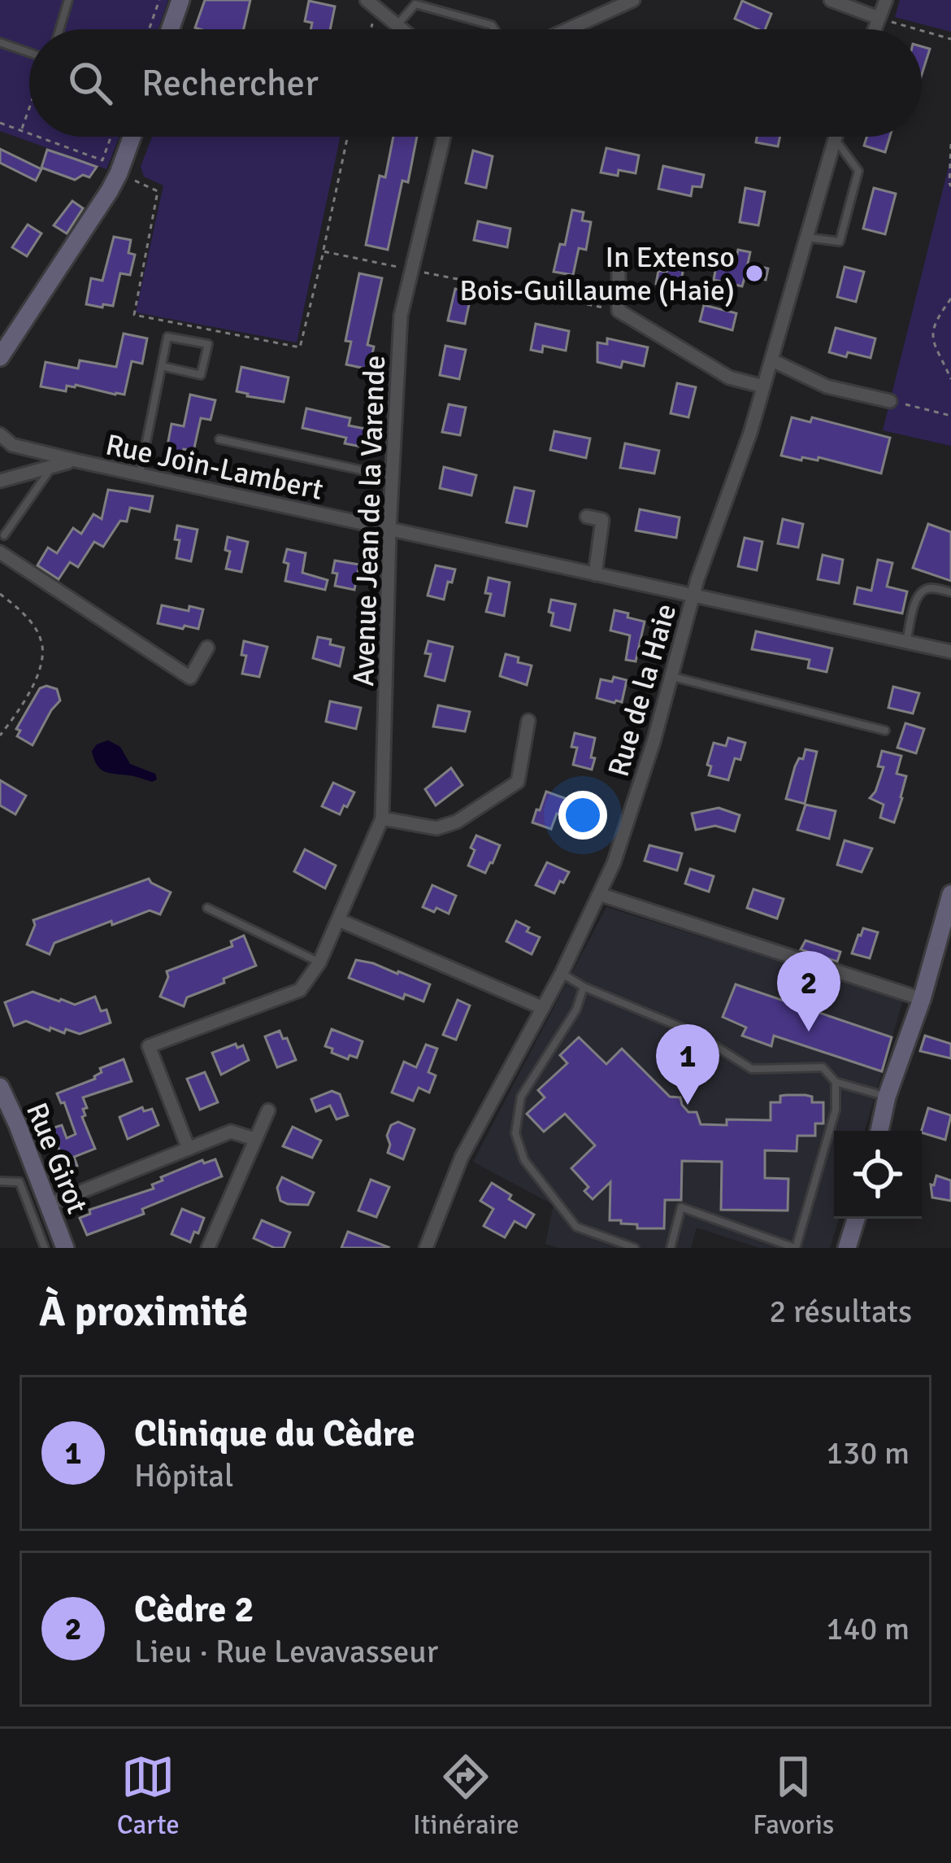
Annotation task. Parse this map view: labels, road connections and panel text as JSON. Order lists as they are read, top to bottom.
{
  "streets": {
    "street": [
      "Rue Join-Lambert",
      "Avenue Jean de la Varende",
      "Rue de la Haie",
      "Rue Girot"
    ]
  },
  "crossings": [
    ["Rue Join-Lambert", "Avenue Jean de la Varende"],
    ["Rue Join-Lambert", "Rue de la Haie"]
  ],
  "places": ["In Extenso Bois-Guillaume (Haie)"],
  "page": {
    "search": "Rechercher",
    "pins": ["2", "1"],
    "heading": ["À proximité", "2 résultats"],
    "list": [
      {
        "mark": "1",
        "name": "Clinique du Cèdre",
        "note": "Hôpital",
        "value": "130 m"
      },
      {
        "mark": "2",
        "name": "Cèdre 2",
        "note": "Lieu · Rue Levavasseur",
        "value": "140 m"
      }
    ],
    "nav": ["Carte", "Itinéraire", "Favoris"]
  }
}
